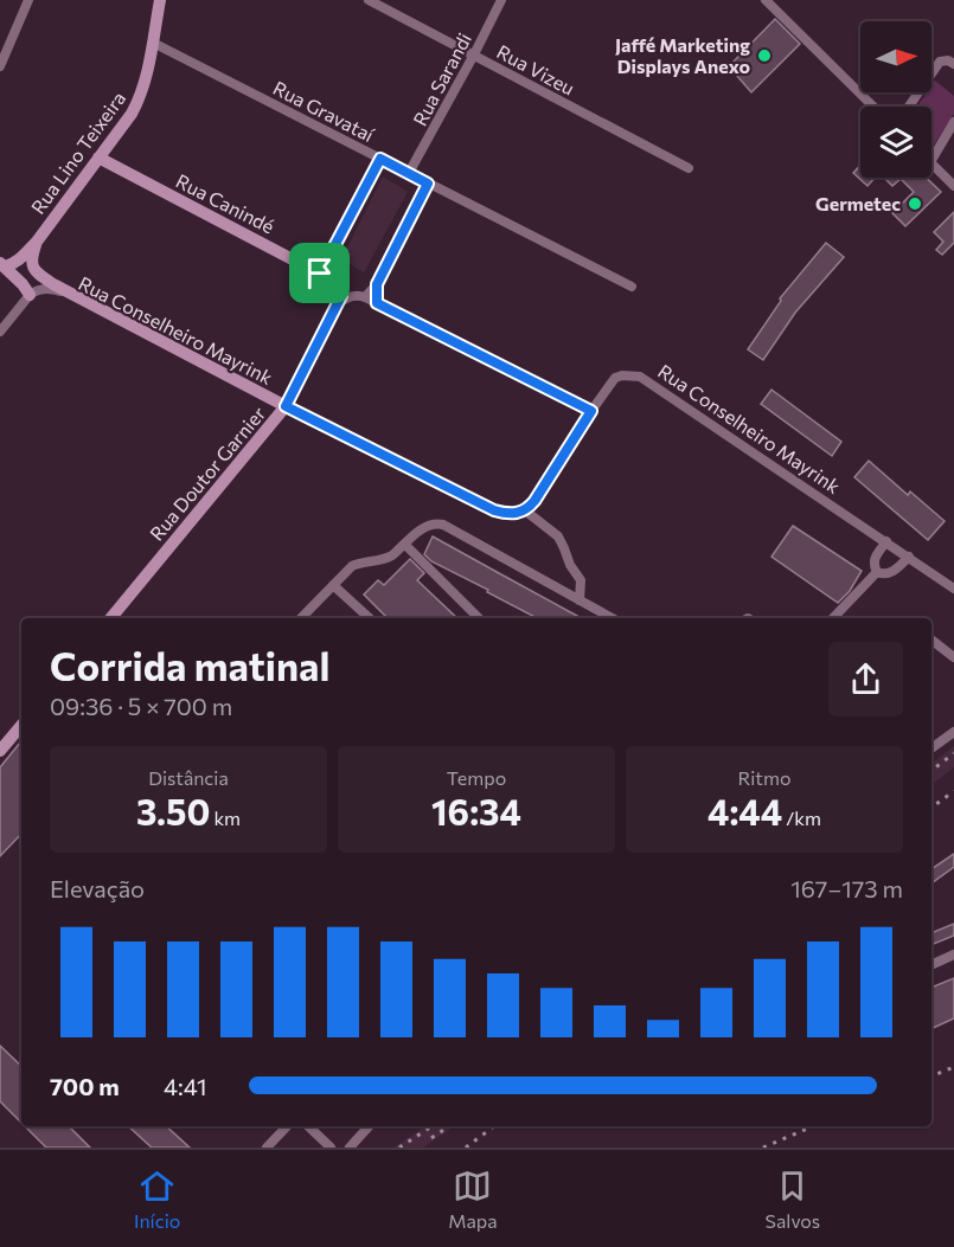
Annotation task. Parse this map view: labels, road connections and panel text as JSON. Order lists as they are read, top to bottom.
{
  "streets": {
    "main road": [
      "Rua Lino Teixeira",
      "Rua Canindé",
      "Rua Conselheiro Mayrink",
      "Rua Doutor Garnier"
    ],
    "street": ["Rua Vizeu", "Rua Sarandi", "Rua Gravataí"]
  },
  "crossings": [
    ["Rua Vizeu", "Rua Sarandi"],
    ["Rua Sarandi", "Rua Gravataí"],
    ["Rua Gravataí", "Rua Lino Teixeira"],
    ["Rua Lino Teixeira", "Rua Canindé"],
    ["Rua Canindé", "Rua Doutor Garnier"],
    ["Rua Conselheiro Mayrink", "Rua Doutor Garnier"]
  ],
  "places": ["Jaffé Marketing Displays Anexo", "Germetec"],
  "north": "right",
  "page": {
    "heading": ["Corrida matinal", "09:36 · 5 × 700 m"],
    "stats": [
      ["Distância", "3.50 km"],
      ["Tempo", "16:34"],
      ["Ritmo", "4:44 /km"]
    ],
    "chart": ["Elevação", "167–173 m"],
    "list": [
      {
        "name": "700 m",
        "note": "4:41"
      }
    ],
    "tabs": ["Início", "Mapa", "Salvos"]
  }
}
